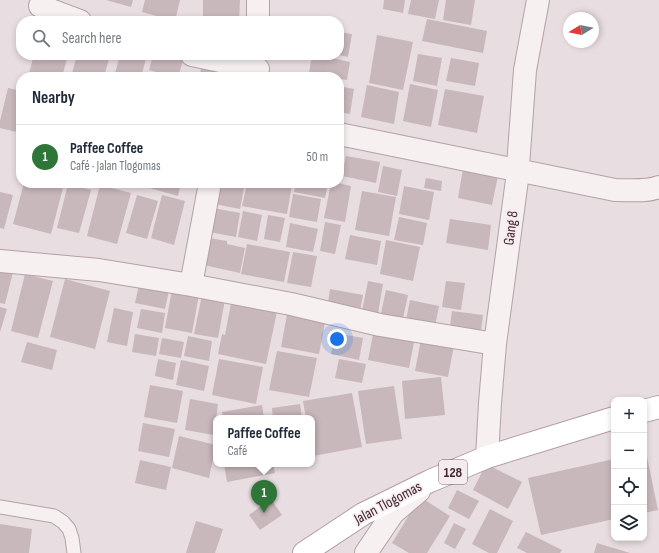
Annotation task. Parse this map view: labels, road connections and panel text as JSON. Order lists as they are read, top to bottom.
{
  "streets": {
    "main road": ["128", "Jalan Tlogomas"],
    "street": ["Gang 8"]
  },
  "crossings": [
    ["Gang 8", "Jalan Tlogomas"]
  ],
  "north": "left",
  "page": {
    "search": "Search here",
    "heading": "Nearby",
    "list": [
      {
        "mark": "1",
        "name": "Paffee Coffee",
        "note": "Café · Jalan Tlogomas",
        "value": "50 m"
      }
    ],
    "map_buttons": ["+", "−"],
    "popup": ["Paffee Coffee", "Café"],
    "pins": "1"
  }
}
